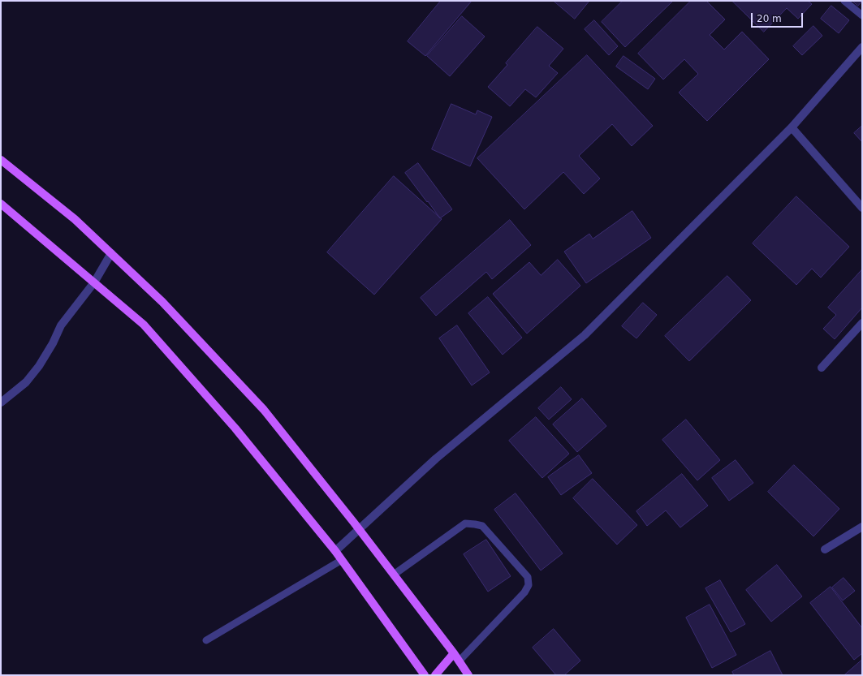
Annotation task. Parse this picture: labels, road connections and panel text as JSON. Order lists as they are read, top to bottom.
{
  "scale_bar": "20 m"
}
